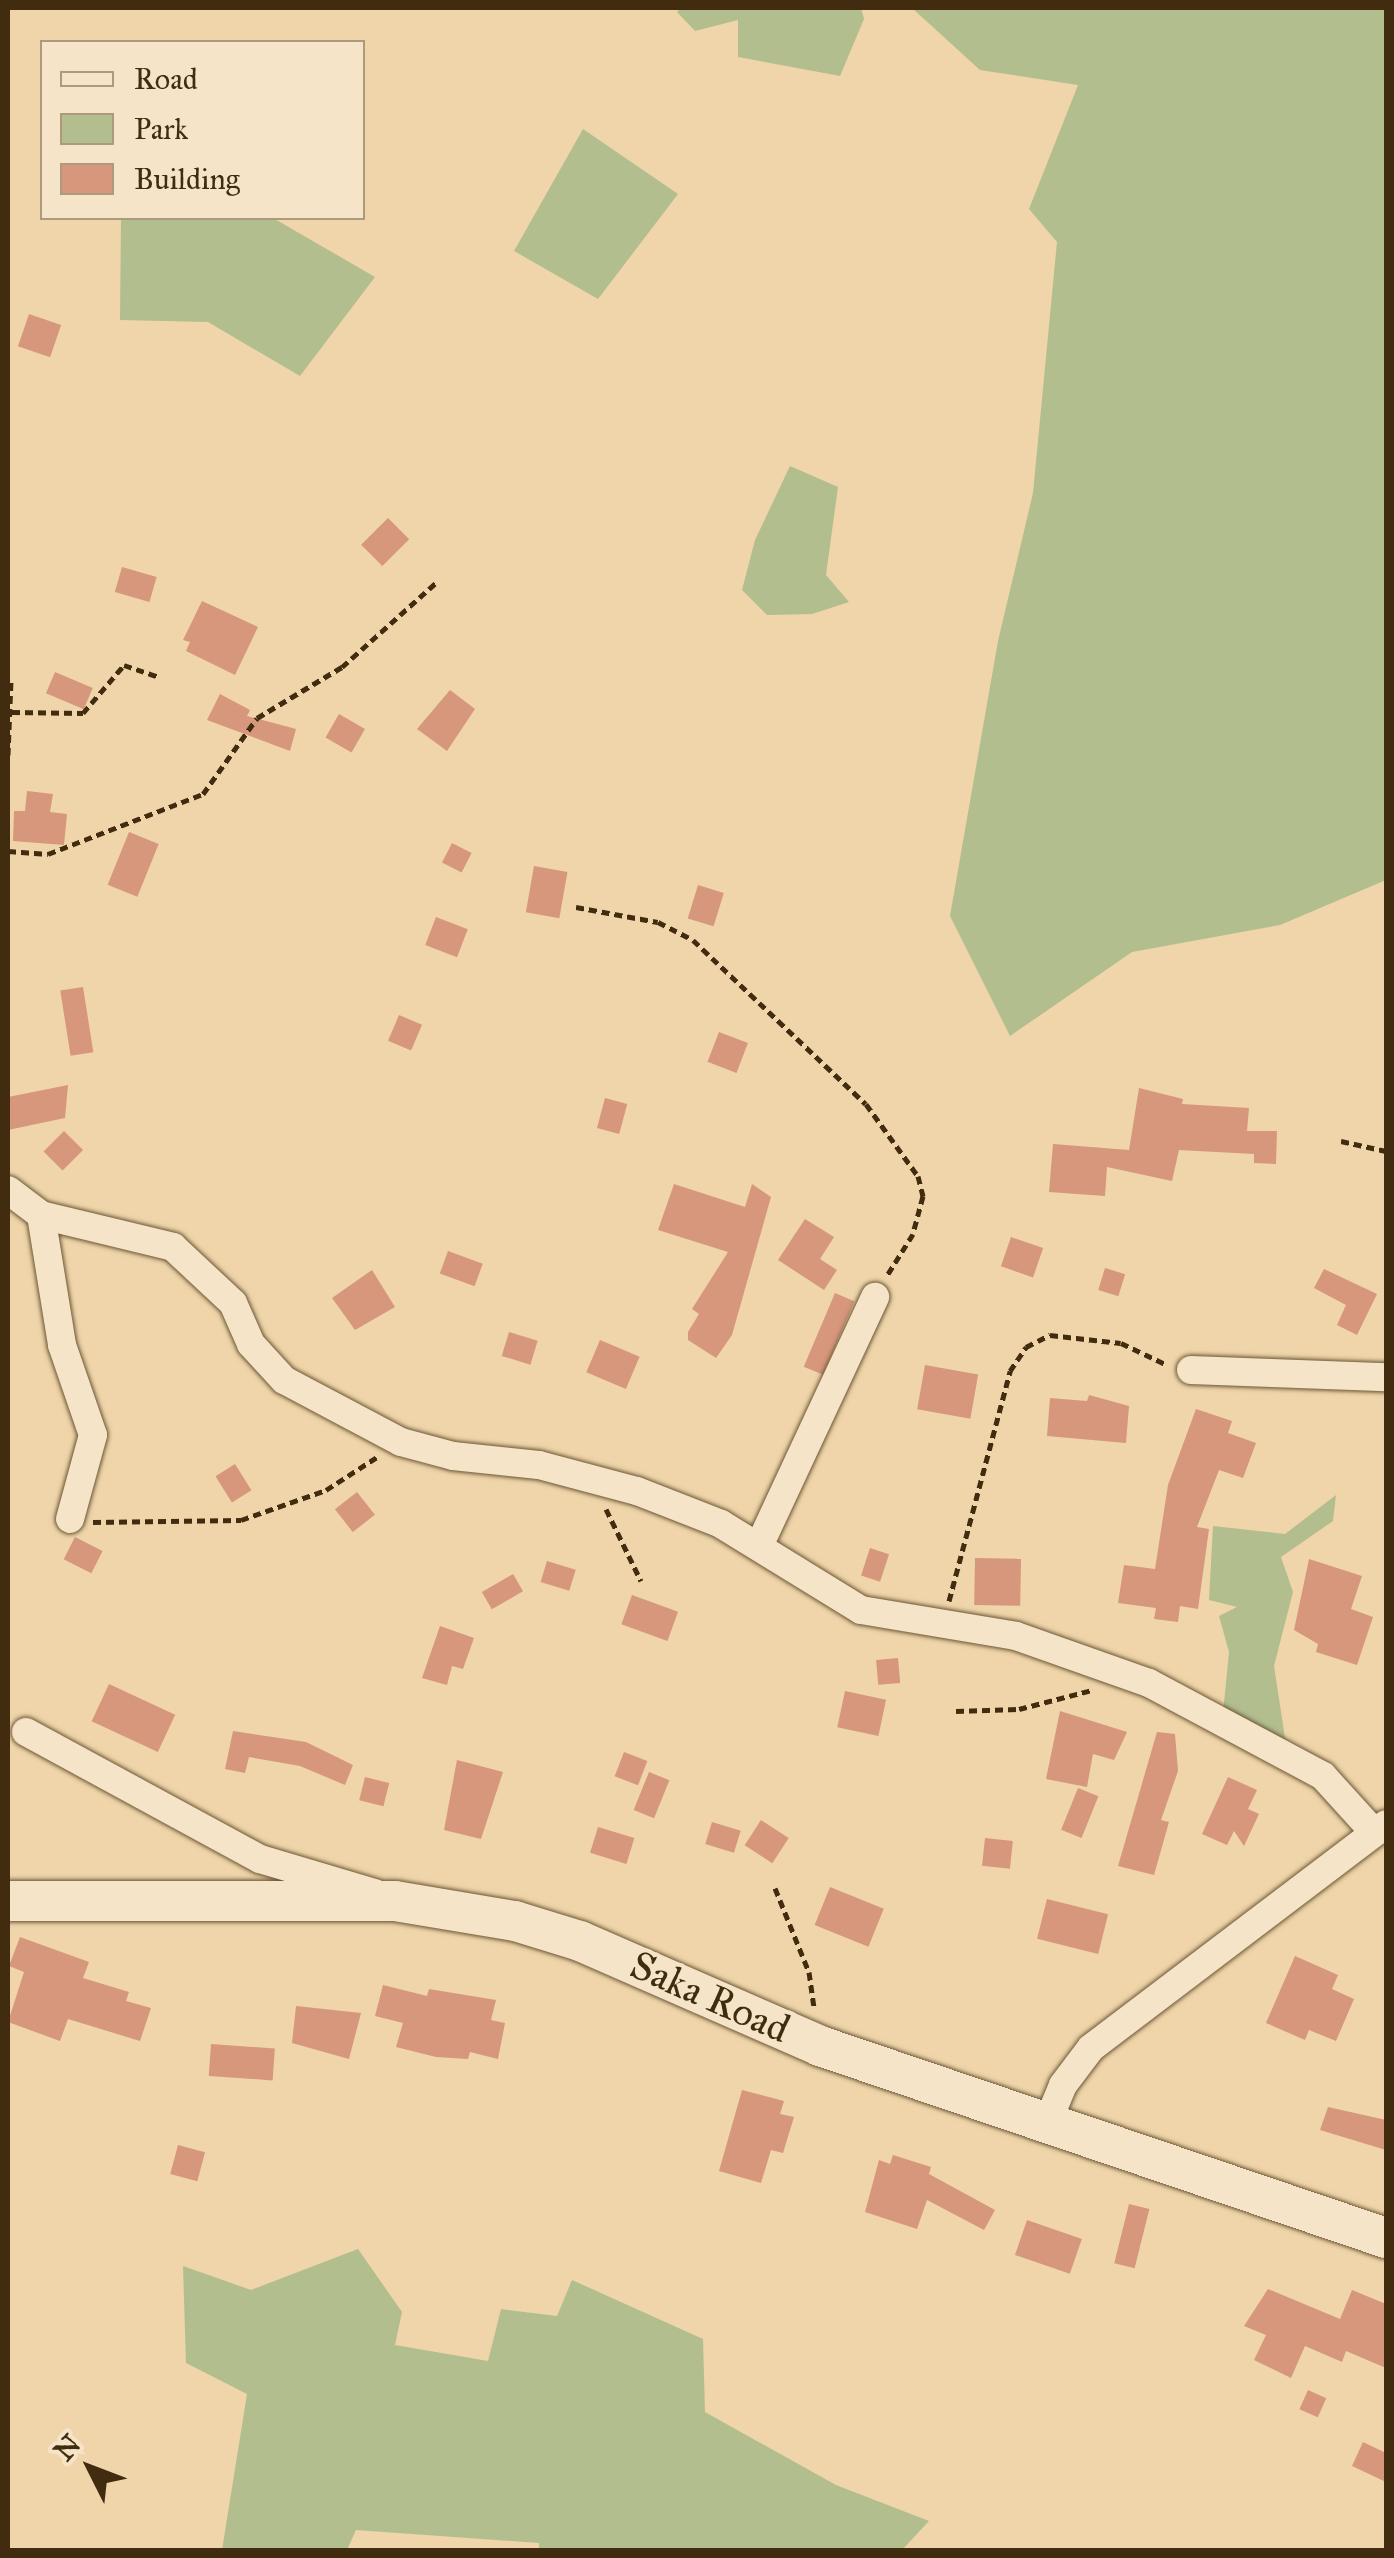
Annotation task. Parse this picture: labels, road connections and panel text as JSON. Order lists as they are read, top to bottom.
{
  "streets": {
    "main road": ["Saka Road"]
  },
  "legend": ["Road", "Park", "Building"],
  "north": "top left"
}
